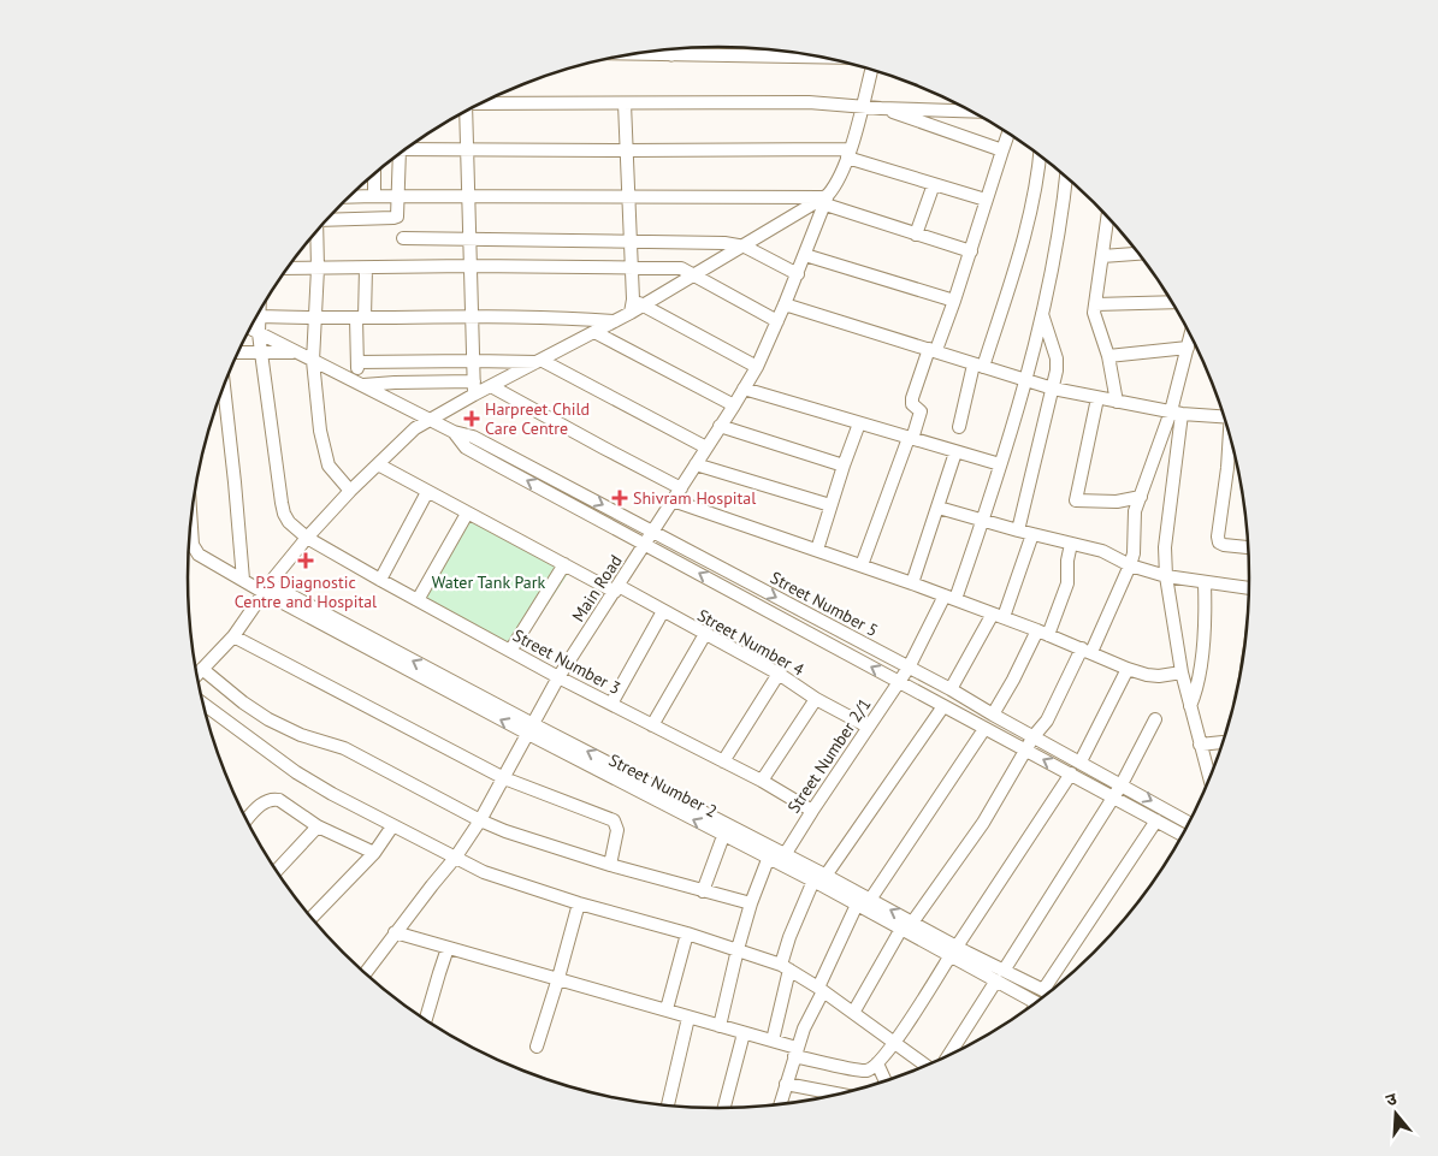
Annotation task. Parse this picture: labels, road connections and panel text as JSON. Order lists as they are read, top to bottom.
{
  "streets": {
    "street": [
      "Main Road",
      "Street Number 5",
      "Street Number 4",
      "Street Number 3",
      "Street Number 2/1",
      "Street Number 2"
    ]
  },
  "crossings": [
    ["Main Road", "Street Number 5"],
    ["Main Road", "Street Number 4"],
    ["Main Road", "Street Number 3"],
    ["Main Road", "Street Number 2"],
    ["Street Number 5", "Street Number 3"],
    ["Street Number 5", "Street Number 2/1"],
    ["Street Number 4", "Street Number 2/1"],
    ["Street Number 3", "Street Number 2/1"],
    ["Street Number 2/1", "Street Number 2"]
  ],
  "parks": ["Water Tank Park"],
  "places": {
    "health": ["Harpreet Child Care Centre", "Shivram Hospital", "P.S Diagnostic Centre and Hospital"]
  },
  "north": "top"
}
